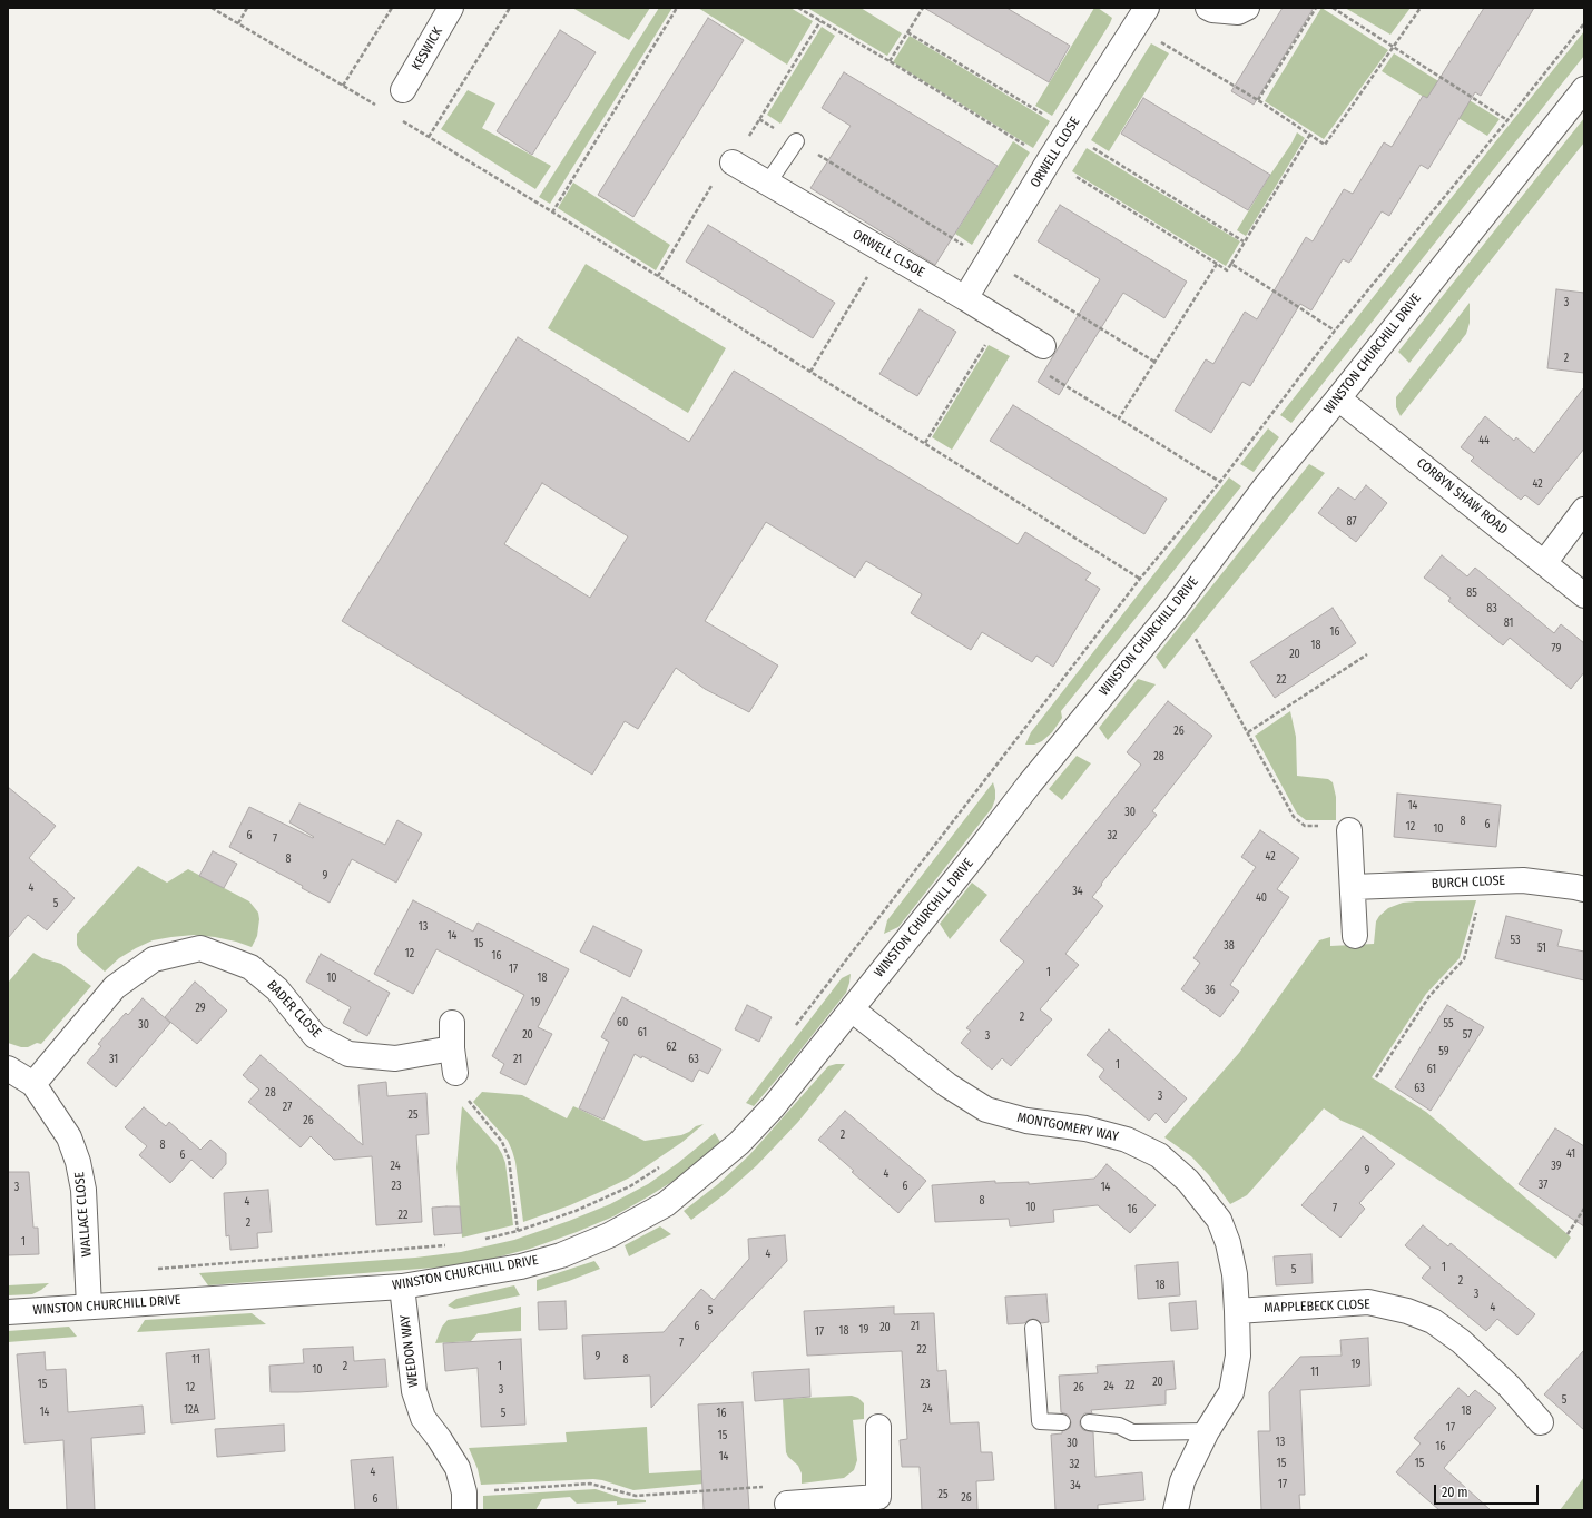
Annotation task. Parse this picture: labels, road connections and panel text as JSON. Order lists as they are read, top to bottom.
{
  "streets": {
    "street": [
      "KESWICK",
      "ORWELL CLOSE",
      "ORWELL CLSOE",
      "WINSTON CHURCHILL DRIVE",
      "CORBYN SHAW ROAD",
      "BURCH CLOSE",
      "BADER CLOSE",
      "MONTGOMERY WAY",
      "WALLACE CLOSE",
      "MAPPLEBECK CLOSE",
      "WEEDON WAY"
    ]
  },
  "crossings": [
    ["ORWELL CLOSE", "ORWELL CLSOE"],
    ["WINSTON CHURCHILL DRIVE", "CORBYN SHAW ROAD"],
    ["WINSTON CHURCHILL DRIVE", "MONTGOMERY WAY"],
    ["WINSTON CHURCHILL DRIVE", "WALLACE CLOSE"],
    ["WINSTON CHURCHILL DRIVE", "WEEDON WAY"],
    ["BADER CLOSE", "WALLACE CLOSE"],
    ["MONTGOMERY WAY", "MAPPLEBECK CLOSE"]
  ],
  "house_numbers": [
    "3",
    "2",
    "44",
    "42",
    "87",
    "85",
    "83",
    "81",
    "16",
    "18",
    "79",
    "20",
    "22",
    "26",
    "28",
    "14",
    "30",
    "8",
    "6",
    "12",
    "10",
    "6",
    "32",
    "7",
    "42",
    "8",
    "9",
    "4",
    "34",
    "40",
    "5",
    "13",
    "14",
    "53",
    "15",
    "38",
    "51",
    "12",
    "16",
    "17",
    "1",
    "10",
    "18",
    "36",
    "19",
    "29",
    "2",
    "60",
    "55",
    "30",
    "61",
    "20",
    "57",
    "3",
    "62",
    "59",
    "31",
    "21",
    "63",
    "1",
    "61",
    "63",
    "28",
    "3",
    "27",
    "25",
    "26",
    "2",
    "8",
    "41",
    "6",
    "24",
    "39",
    "9",
    "4",
    "37",
    "23",
    "6",
    "3",
    "14",
    "8",
    "4",
    "10",
    "7",
    "16",
    "22",
    "2",
    "1",
    "4",
    "1",
    "5",
    "2",
    "18",
    "3",
    "4",
    "5",
    "6",
    "21",
    "20",
    "19",
    "18",
    "17",
    "7",
    "22",
    "9",
    "11",
    "8",
    "19",
    "2",
    "1",
    "10",
    "11",
    "20",
    "15",
    "23",
    "22",
    "24",
    "12",
    "26",
    "3",
    "5",
    "24",
    "12A",
    "18",
    "14",
    "5",
    "16",
    "17",
    "15",
    "13",
    "30",
    "16",
    "14",
    "15",
    "15",
    "32",
    "4",
    "17",
    "34",
    "25",
    "26",
    "6"
  ],
  "scale_bar": "20 m"
}
